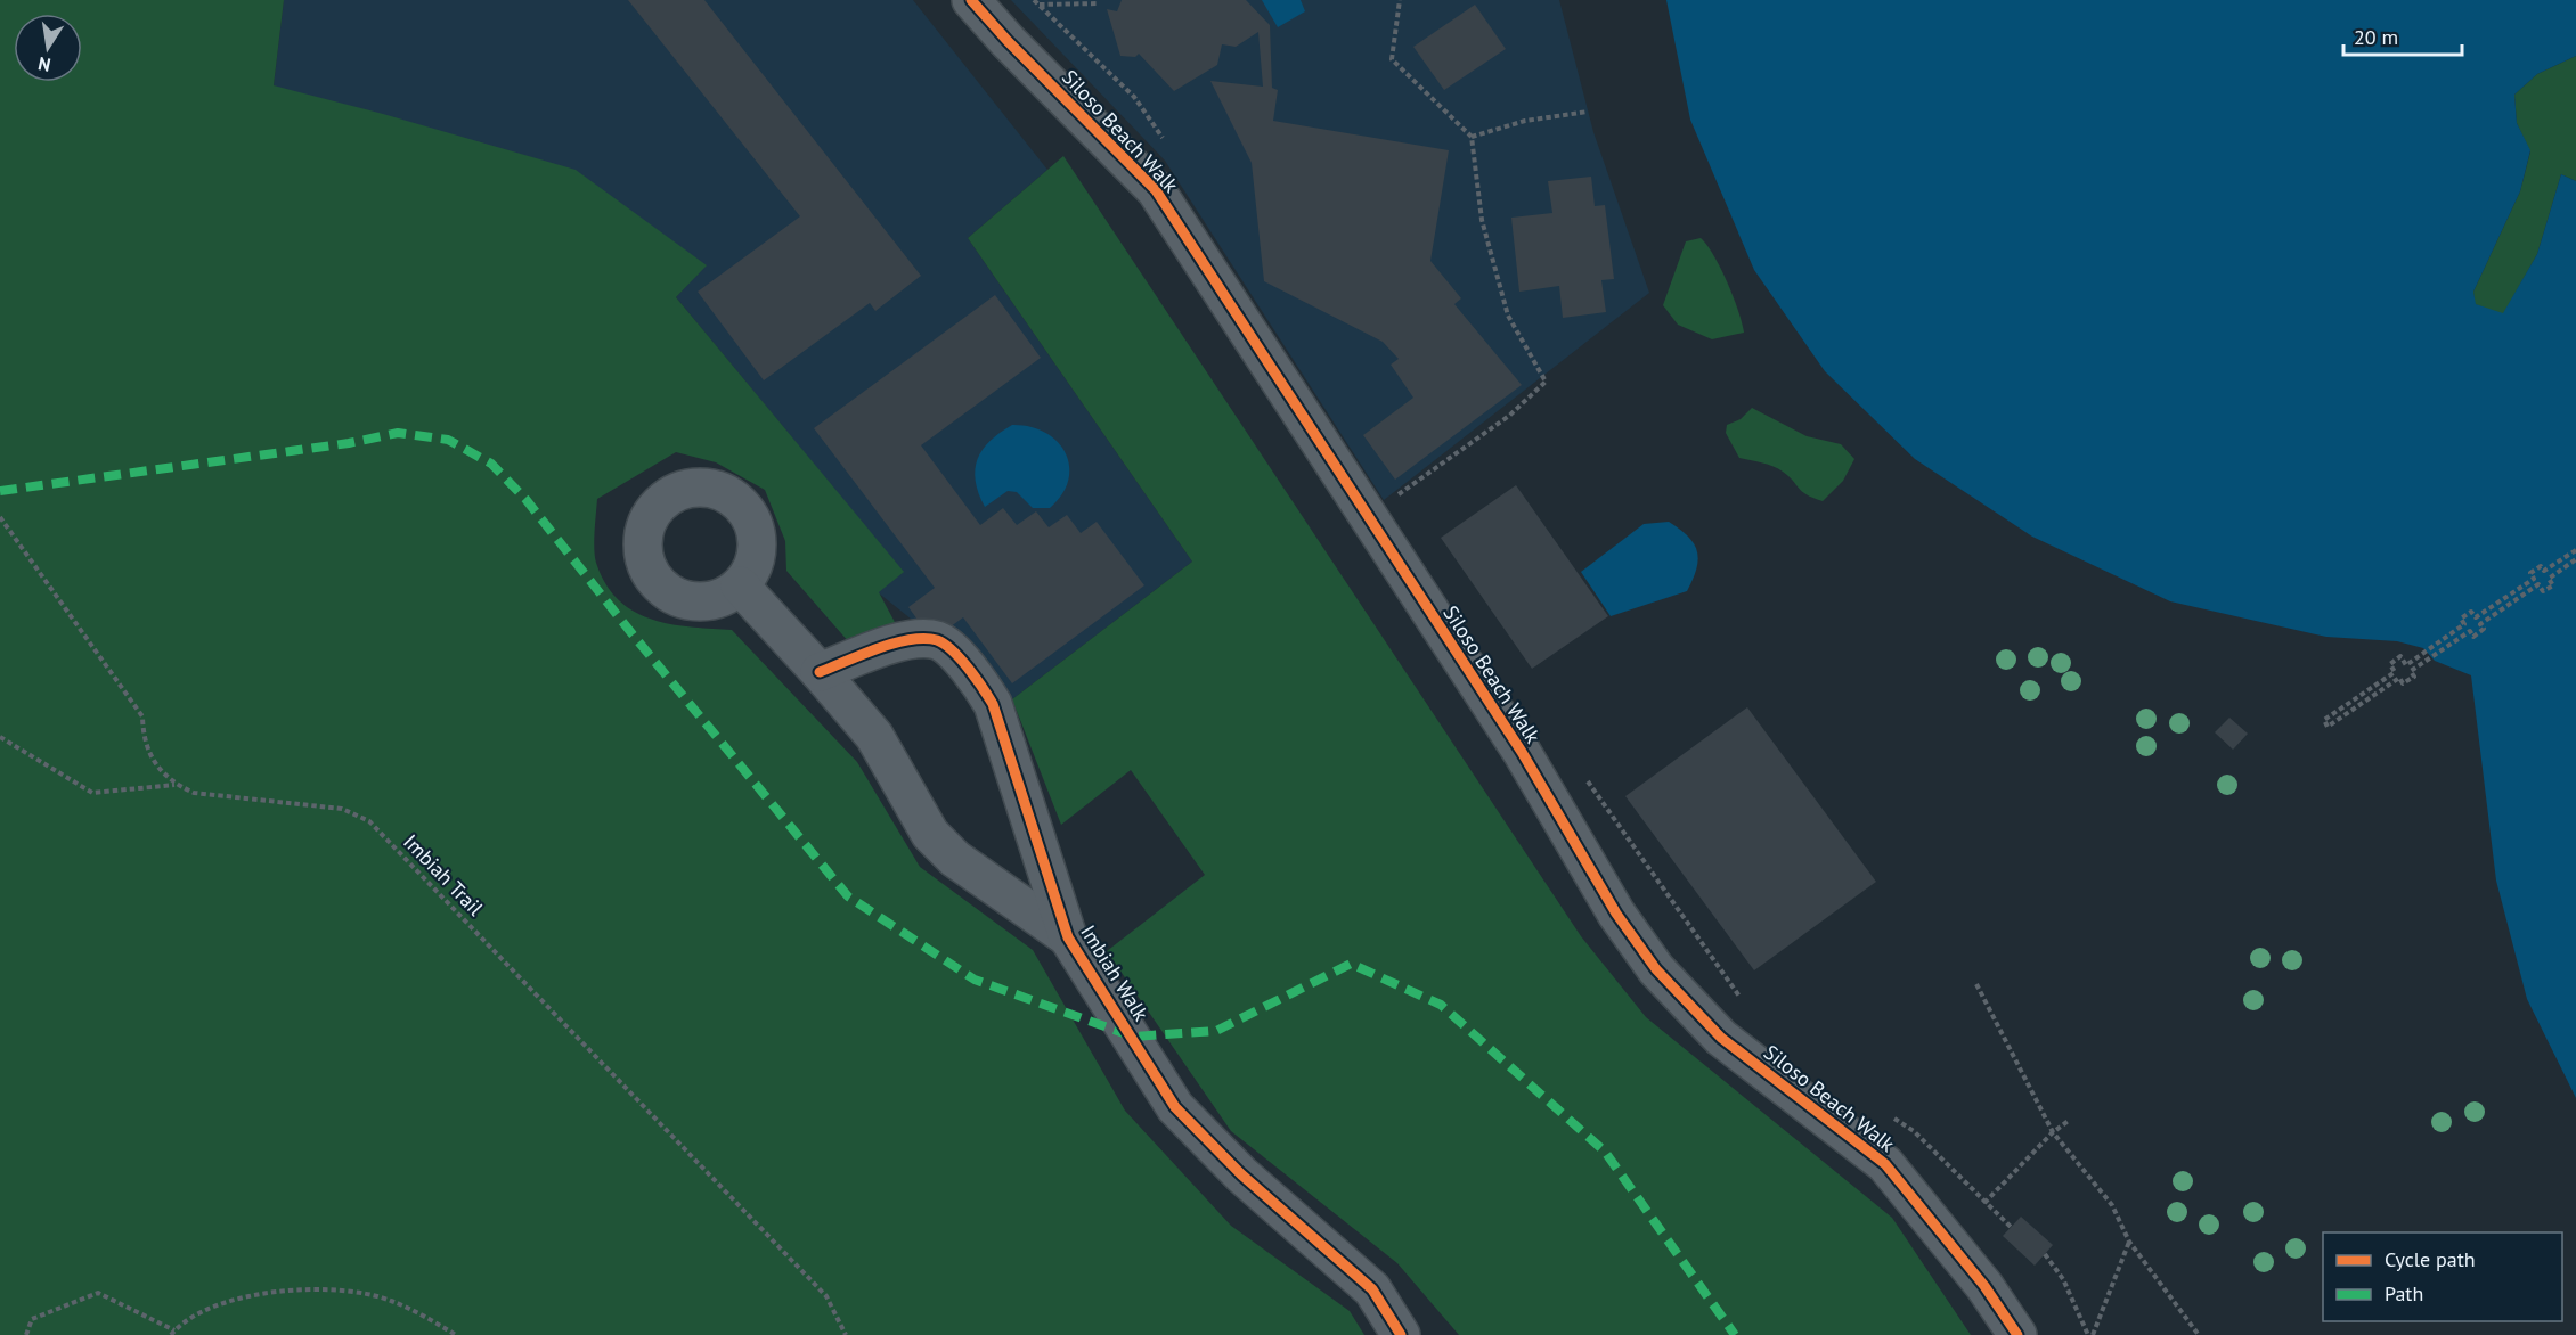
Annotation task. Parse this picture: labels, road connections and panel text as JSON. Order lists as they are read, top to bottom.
{
  "streets": {
    "street": ["Siloso Beach Walk", "Imbiah Walk"],
    "path": ["Imbiah Trail"]
  },
  "legend": ["Cycle path", "Path"],
  "scale_bar": "20 m",
  "north": "bottom"
}
